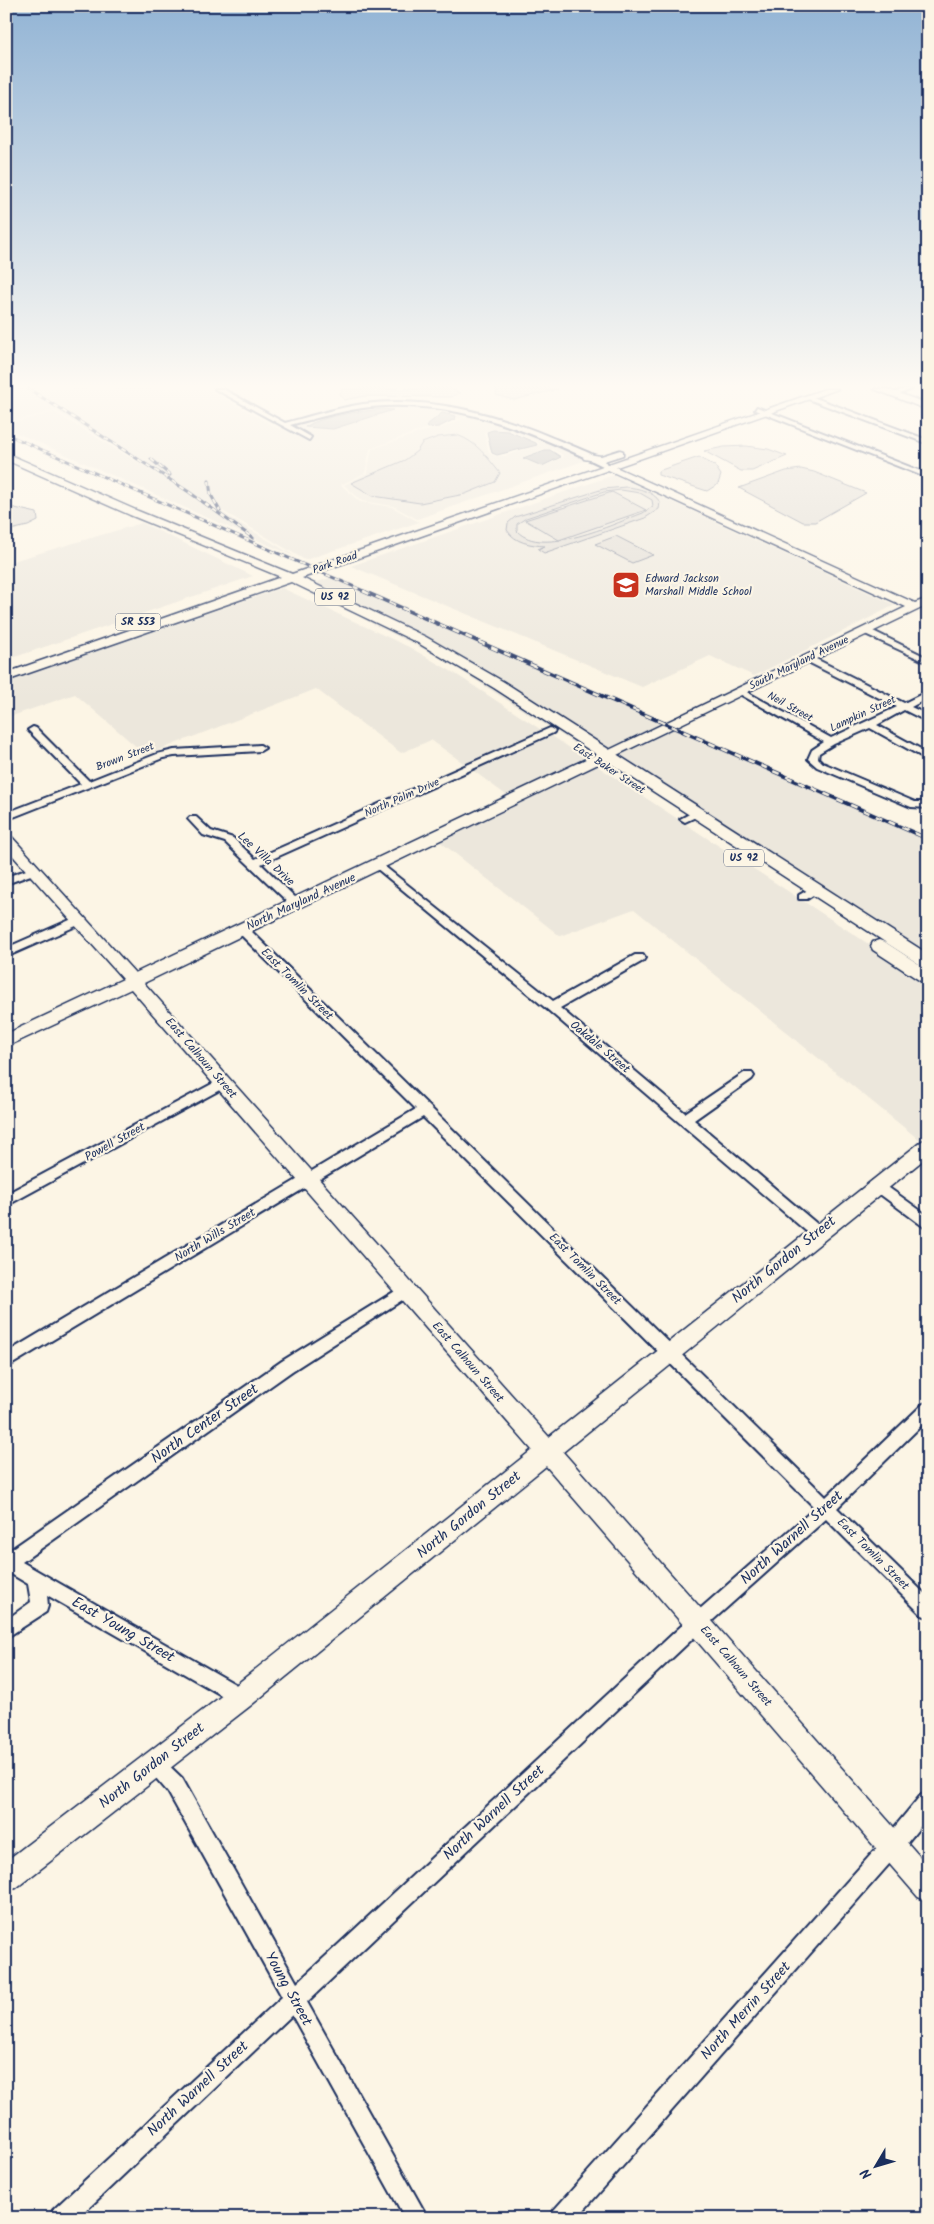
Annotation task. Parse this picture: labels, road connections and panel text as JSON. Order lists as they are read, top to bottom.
{
  "streets": {
    "main road": [
      "Park Road",
      "US 92",
      "SR 553",
      "East Baker Street"
    ],
    "street": [
      "South Maryland Avenue",
      "Neil Street",
      "Lampkin Street",
      "Brown Street",
      "North Palm Drive",
      "Lee Villa Drive",
      "North Maryland Avenue",
      "East Tomlin Street",
      "Oakdale Street",
      "East Calhoun Street",
      "Powell Street",
      "North Wills Street",
      "North Gordon Street",
      "North Center Street",
      "North Warnell Street",
      "East Young Street",
      "Young Street",
      "North Merrin Street"
    ]
  },
  "crossings": [
    ["Park Road", "US 92"],
    ["Park Road", "East Baker Street"],
    ["US 92", "East Baker Street"],
    ["South Maryland Avenue", "Neil Street"],
    ["South Maryland Avenue", "East Baker Street"],
    ["South Maryland Avenue", "North Maryland Avenue"],
    ["Neil Street", "Lampkin Street"],
    ["East Baker Street", "North Palm Drive"],
    ["East Baker Street", "North Maryland Avenue"],
    ["North Palm Drive", "Lee Villa Drive"],
    ["Lee Villa Drive", "North Maryland Avenue"],
    ["North Maryland Avenue", "East Tomlin Street"],
    ["North Maryland Avenue", "Oakdale Street"],
    ["North Maryland Avenue", "East Calhoun Street"],
    ["East Tomlin Street", "North Wills Street"],
    ["East Tomlin Street", "North Gordon Street"],
    ["East Tomlin Street", "North Warnell Street"],
    ["Oakdale Street", "North Gordon Street"],
    ["East Calhoun Street", "Powell Street"],
    ["East Calhoun Street", "North Wills Street"],
    ["East Calhoun Street", "North Gordon Street"],
    ["East Calhoun Street", "North Center Street"],
    ["East Calhoun Street", "North Warnell Street"],
    ["East Calhoun Street", "North Merrin Street"],
    ["North Gordon Street", "East Young Street"],
    ["North Gordon Street", "Young Street"],
    ["North Center Street", "East Young Street"],
    ["North Warnell Street", "Young Street"]
  ],
  "places": {
    "school or university": ["Edward Jackson Marshall Middle School"]
  },
  "north": "bottom left"
}
